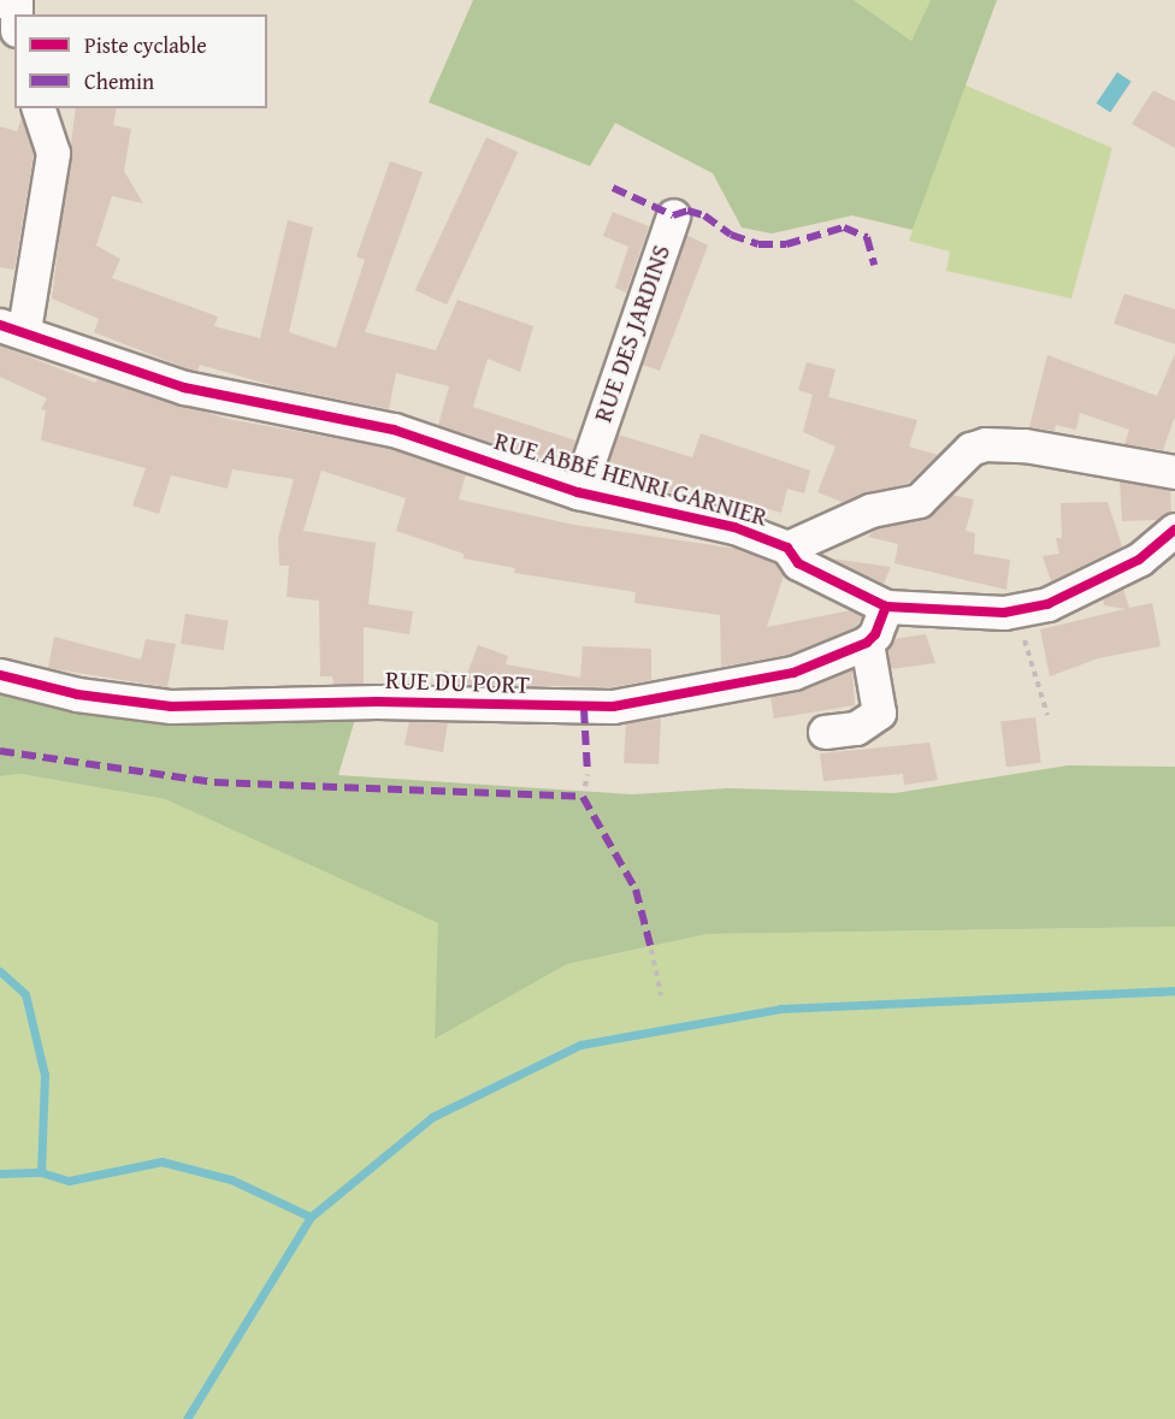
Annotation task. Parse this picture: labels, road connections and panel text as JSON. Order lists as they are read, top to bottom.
{
  "streets": {
    "street": ["RUE DES JARDINS", "RUE ABBÉ HENRI GARNIER", "RUE DU PORT"]
  },
  "crossings": [
    ["RUE DES JARDINS", "RUE ABBÉ HENRI GARNIER"]
  ],
  "legend": ["Piste cyclable", "Chemin"]
}
